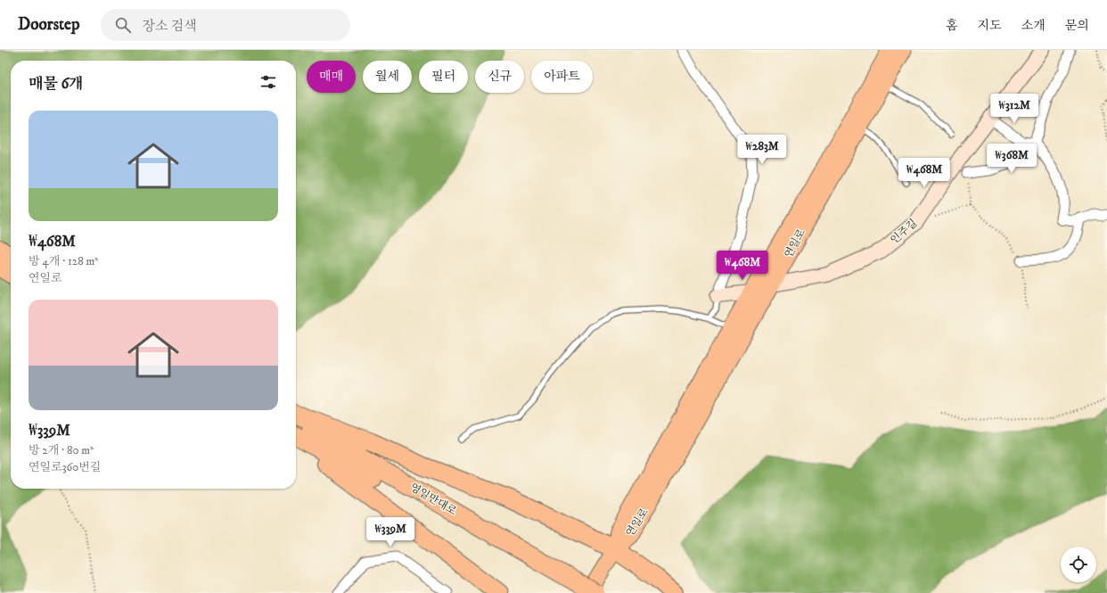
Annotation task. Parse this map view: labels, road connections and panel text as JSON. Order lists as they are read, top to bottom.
{
  "streets": {
    "highway": ["영일만대로"],
    "main road": ["연일로"],
    "street": ["인주길"]
  },
  "crossings": [
    ["인주길", "연일로"]
  ],
  "page": {
    "header": "Doorstep",
    "search": "장소 검색",
    "nav": [
      "홈",
      "지도",
      "소개",
      "문의"
    ],
    "chip": [
      "매매",
      "월세",
      "필터",
      "신규",
      "아파트"
    ],
    "heading": "매물 6개",
    "price": [
      "₩312M",
      "₩283M",
      "₩368M",
      "₩468M",
      "₩468M",
      "₩339M"
    ],
    "list": [
      {
        "name": "₩468M",
        "note": "방 4개 · 128 m² · 연일로"
      },
      {
        "name": "₩339M",
        "note": "방 2개 · 80 m² · 연일로360번길"
      }
    ]
  }
}
